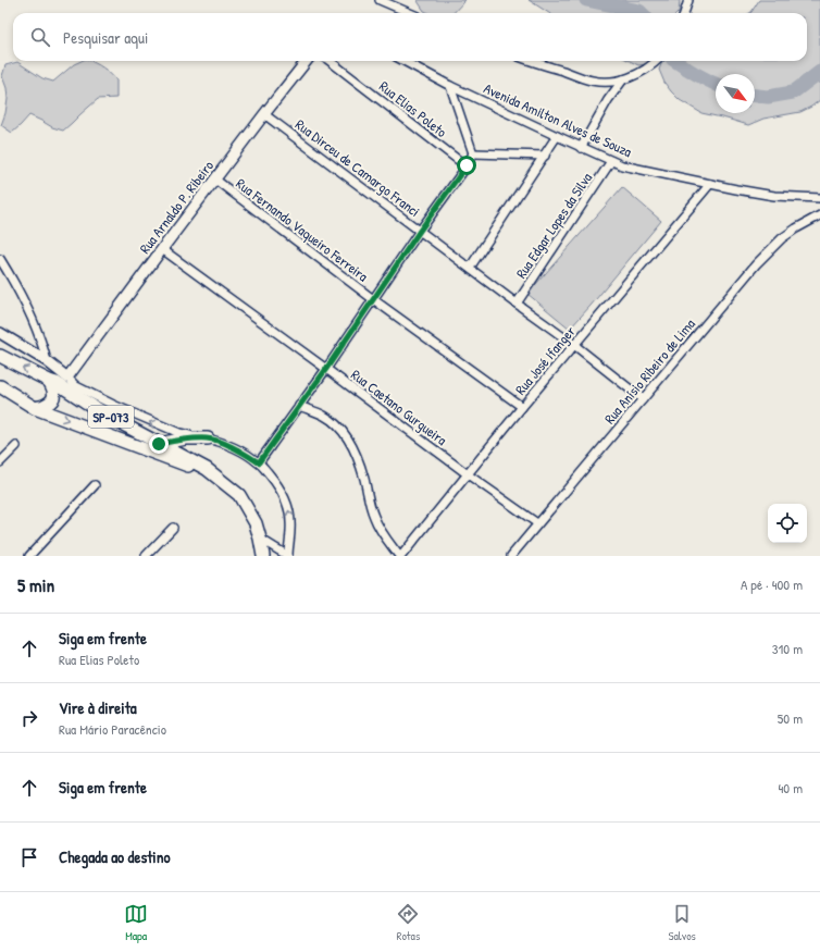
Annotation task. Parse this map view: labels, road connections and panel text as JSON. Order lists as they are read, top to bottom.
{
  "streets": {
    "main road": ["SP-073"],
    "street": [
      "Rua Elias Poleto",
      "Avenida Amilton Alves de Souza",
      "Rua Dirceu de Camargo Franci",
      "Rua Arnaldo P. Ribeiro",
      "Rua Edgar Lopes da Silva",
      "Rua Fernando Vaqueiro Ferreira",
      "Rua José Ifanger",
      "Rua Anísio Ribeiro de Lima",
      "Rua Caetano Gurgueira"
    ]
  },
  "crossings": [
    ["Avenida Amilton Alves de Souza", "Rua Edgar Lopes da Silva"],
    ["Avenida Amilton Alves de Souza", "Rua José Ifanger"],
    ["Rua Dirceu de Camargo Franci", "Rua Arnaldo P. Ribeiro"],
    ["Rua Dirceu de Camargo Franci", "Rua Edgar Lopes da Silva"],
    ["Rua Dirceu de Camargo Franci", "Rua José Ifanger"],
    ["Rua Dirceu de Camargo Franci", "Rua Anísio Ribeiro de Lima"],
    ["Rua Arnaldo P. Ribeiro", "Rua Fernando Vaqueiro Ferreira"],
    ["Rua Arnaldo P. Ribeiro", "Rua Caetano Gurgueira"],
    ["Rua Fernando Vaqueiro Ferreira", "Rua José Ifanger"],
    ["Rua José Ifanger", "Rua Caetano Gurgueira"],
    ["Rua Anísio Ribeiro de Lima", "Rua Caetano Gurgueira"]
  ],
  "north": "bottom right",
  "page": {
    "search": "Pesquisar aqui",
    "heading": ["5 min", "A pé · 400 m"],
    "list": [
      ["Siga em frente", "Rua Elias Poleto", "310 m"],
      ["Vire à direita", "Rua Mário Paracêncio", "50 m"],
      ["Siga em frente", "40 m"],
      "Chegada ao destino"
    ],
    "nav": ["Mapa", "Rotas", "Salvos"]
  }
}
